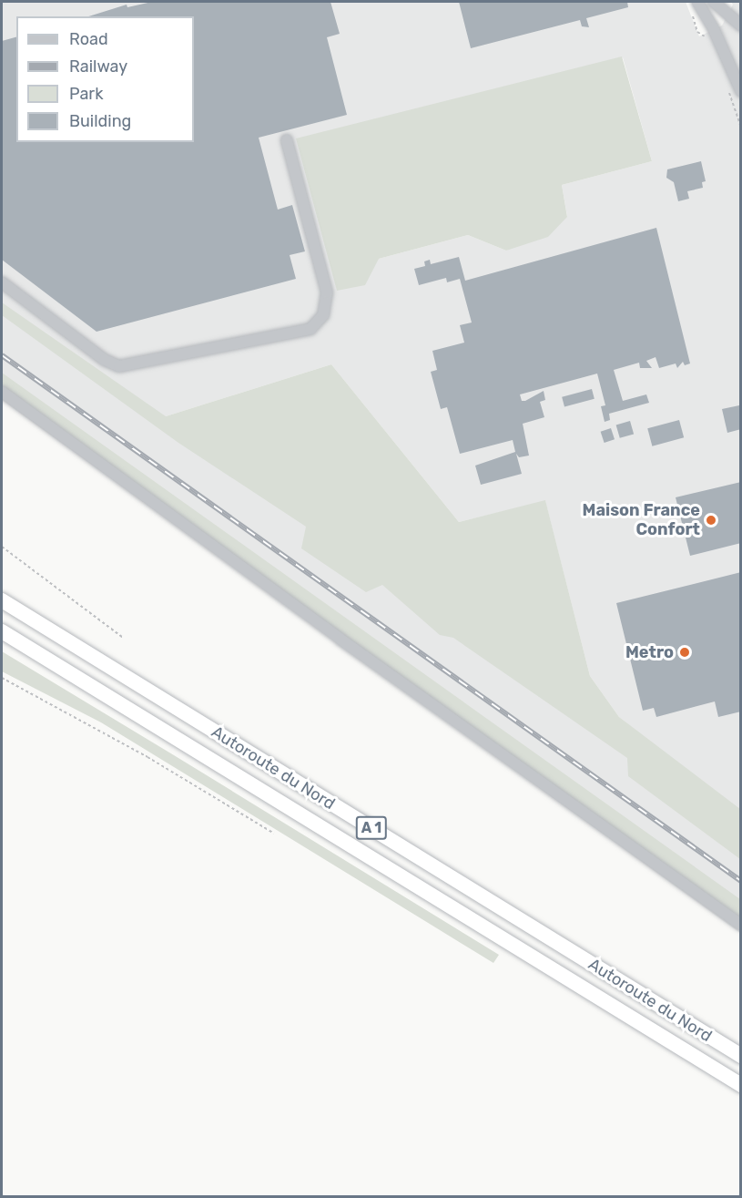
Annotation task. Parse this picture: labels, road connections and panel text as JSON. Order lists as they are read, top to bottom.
{
  "streets": {
    "highway": ["Autoroute du Nord", "A 1"]
  },
  "places": ["Maison France Confort", "Metro"],
  "legend": [
    "Road",
    "Railway",
    "Park",
    "Building"
  ]
}
